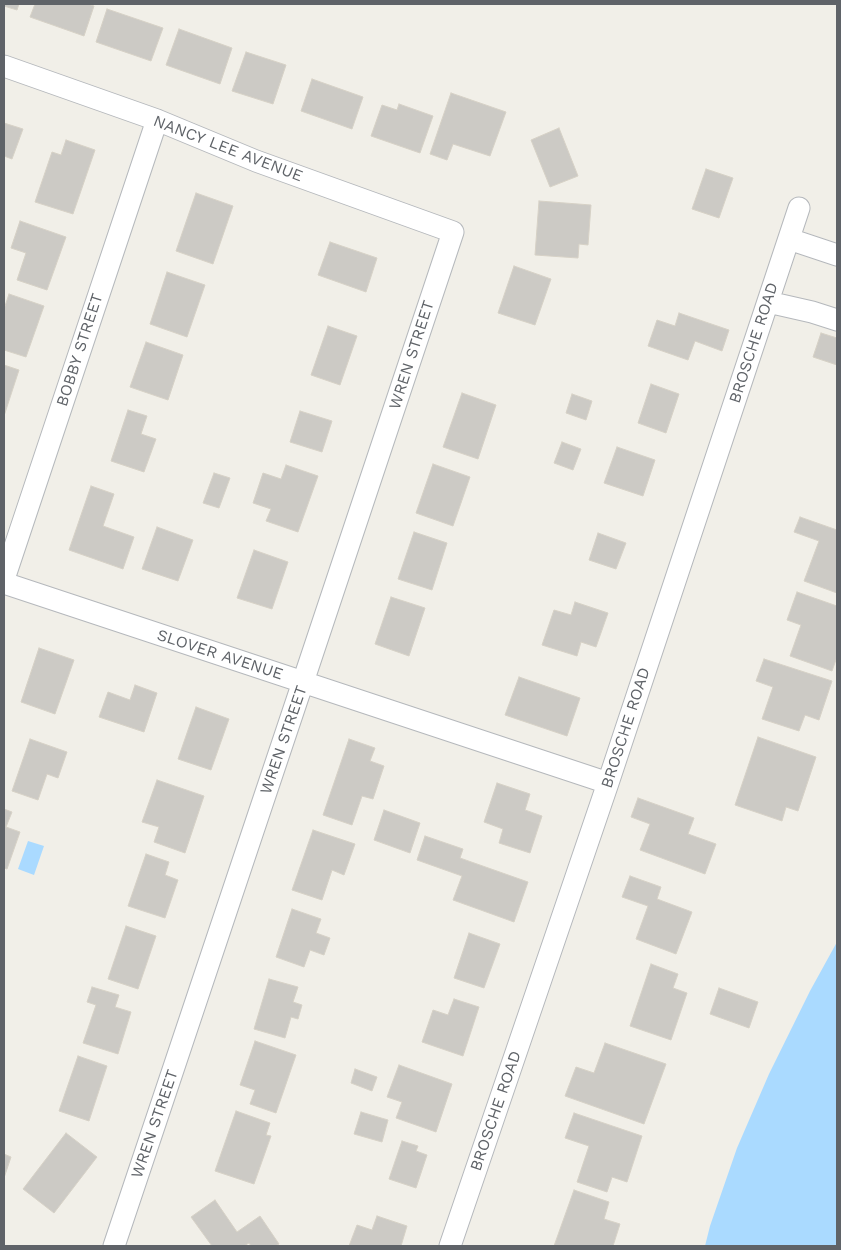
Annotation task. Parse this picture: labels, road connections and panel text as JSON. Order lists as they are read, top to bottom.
{
  "streets": {
    "street": [
      "NANCY LEE AVENUE",
      "BROSCHE ROAD",
      "BOBBY STREET",
      "WREN STREET",
      "SLOVER AVENUE"
    ]
  },
  "crossings": [
    ["NANCY LEE AVENUE", "BOBBY STREET"],
    ["NANCY LEE AVENUE", "WREN STREET"],
    ["BROSCHE ROAD", "SLOVER AVENUE"],
    ["WREN STREET", "SLOVER AVENUE"]
  ]
}
